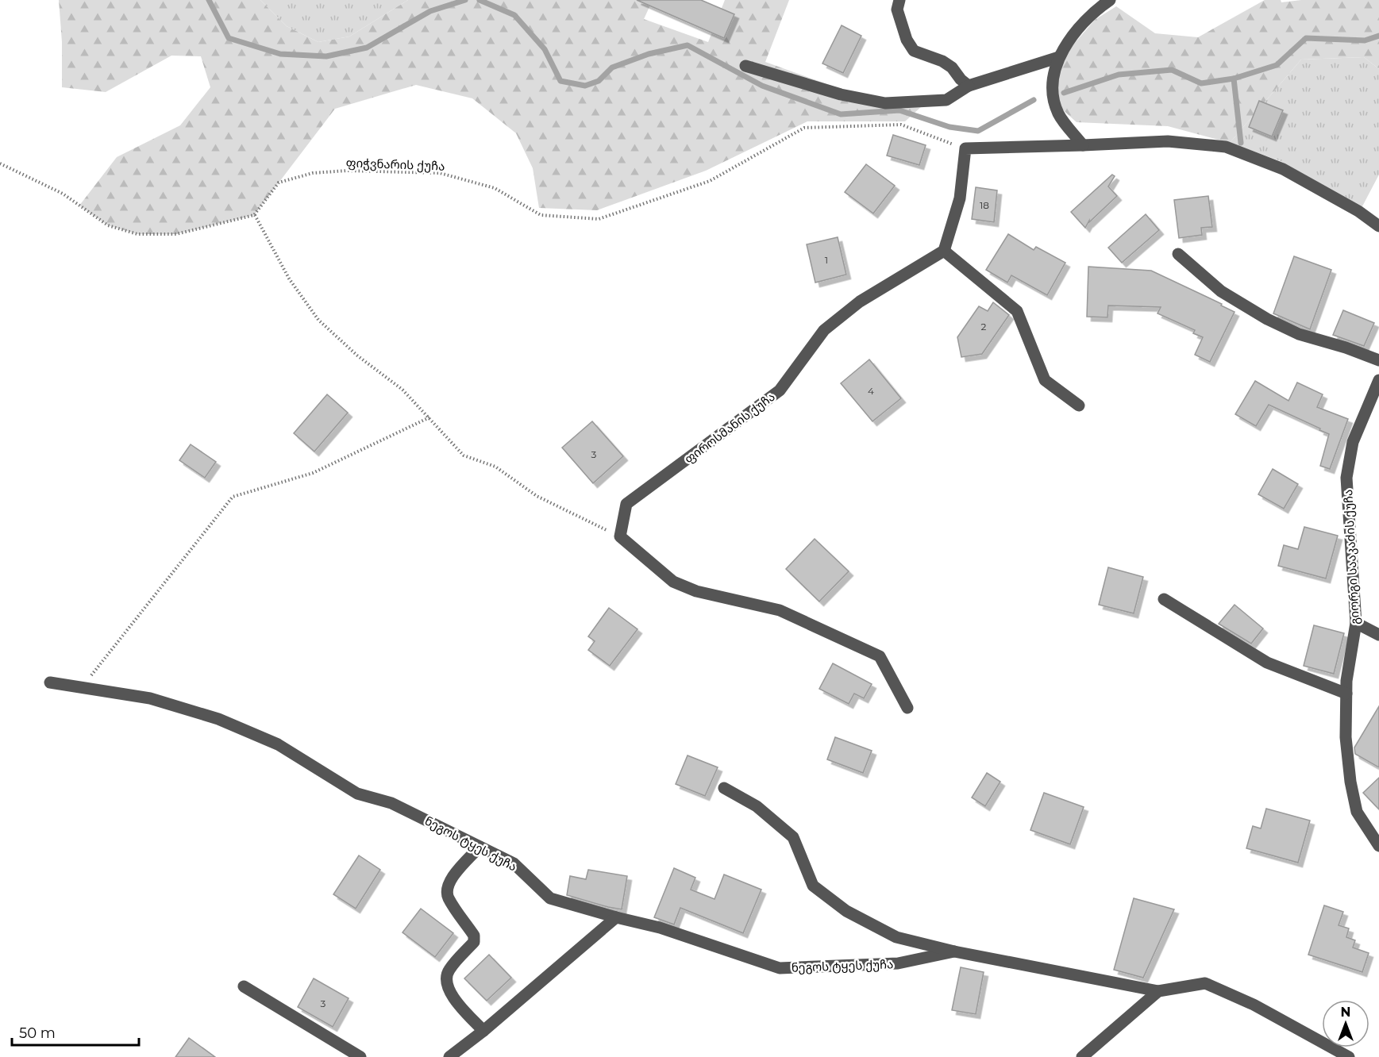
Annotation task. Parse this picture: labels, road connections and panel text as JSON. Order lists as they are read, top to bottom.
{
  "streets": {
    "street": ["ფიროსმანის ქუჩა", "გიორგი სააკაძის ქუჩა", "ნეგოს ტყეს ქუჩა"],
    "path": ["ფიჭვნარის ქუჩა"]
  },
  "house_numbers": [
    "18",
    "1",
    "2",
    "4",
    "3",
    "3"
  ],
  "scale_bar": "50 m",
  "north": "top"
}
